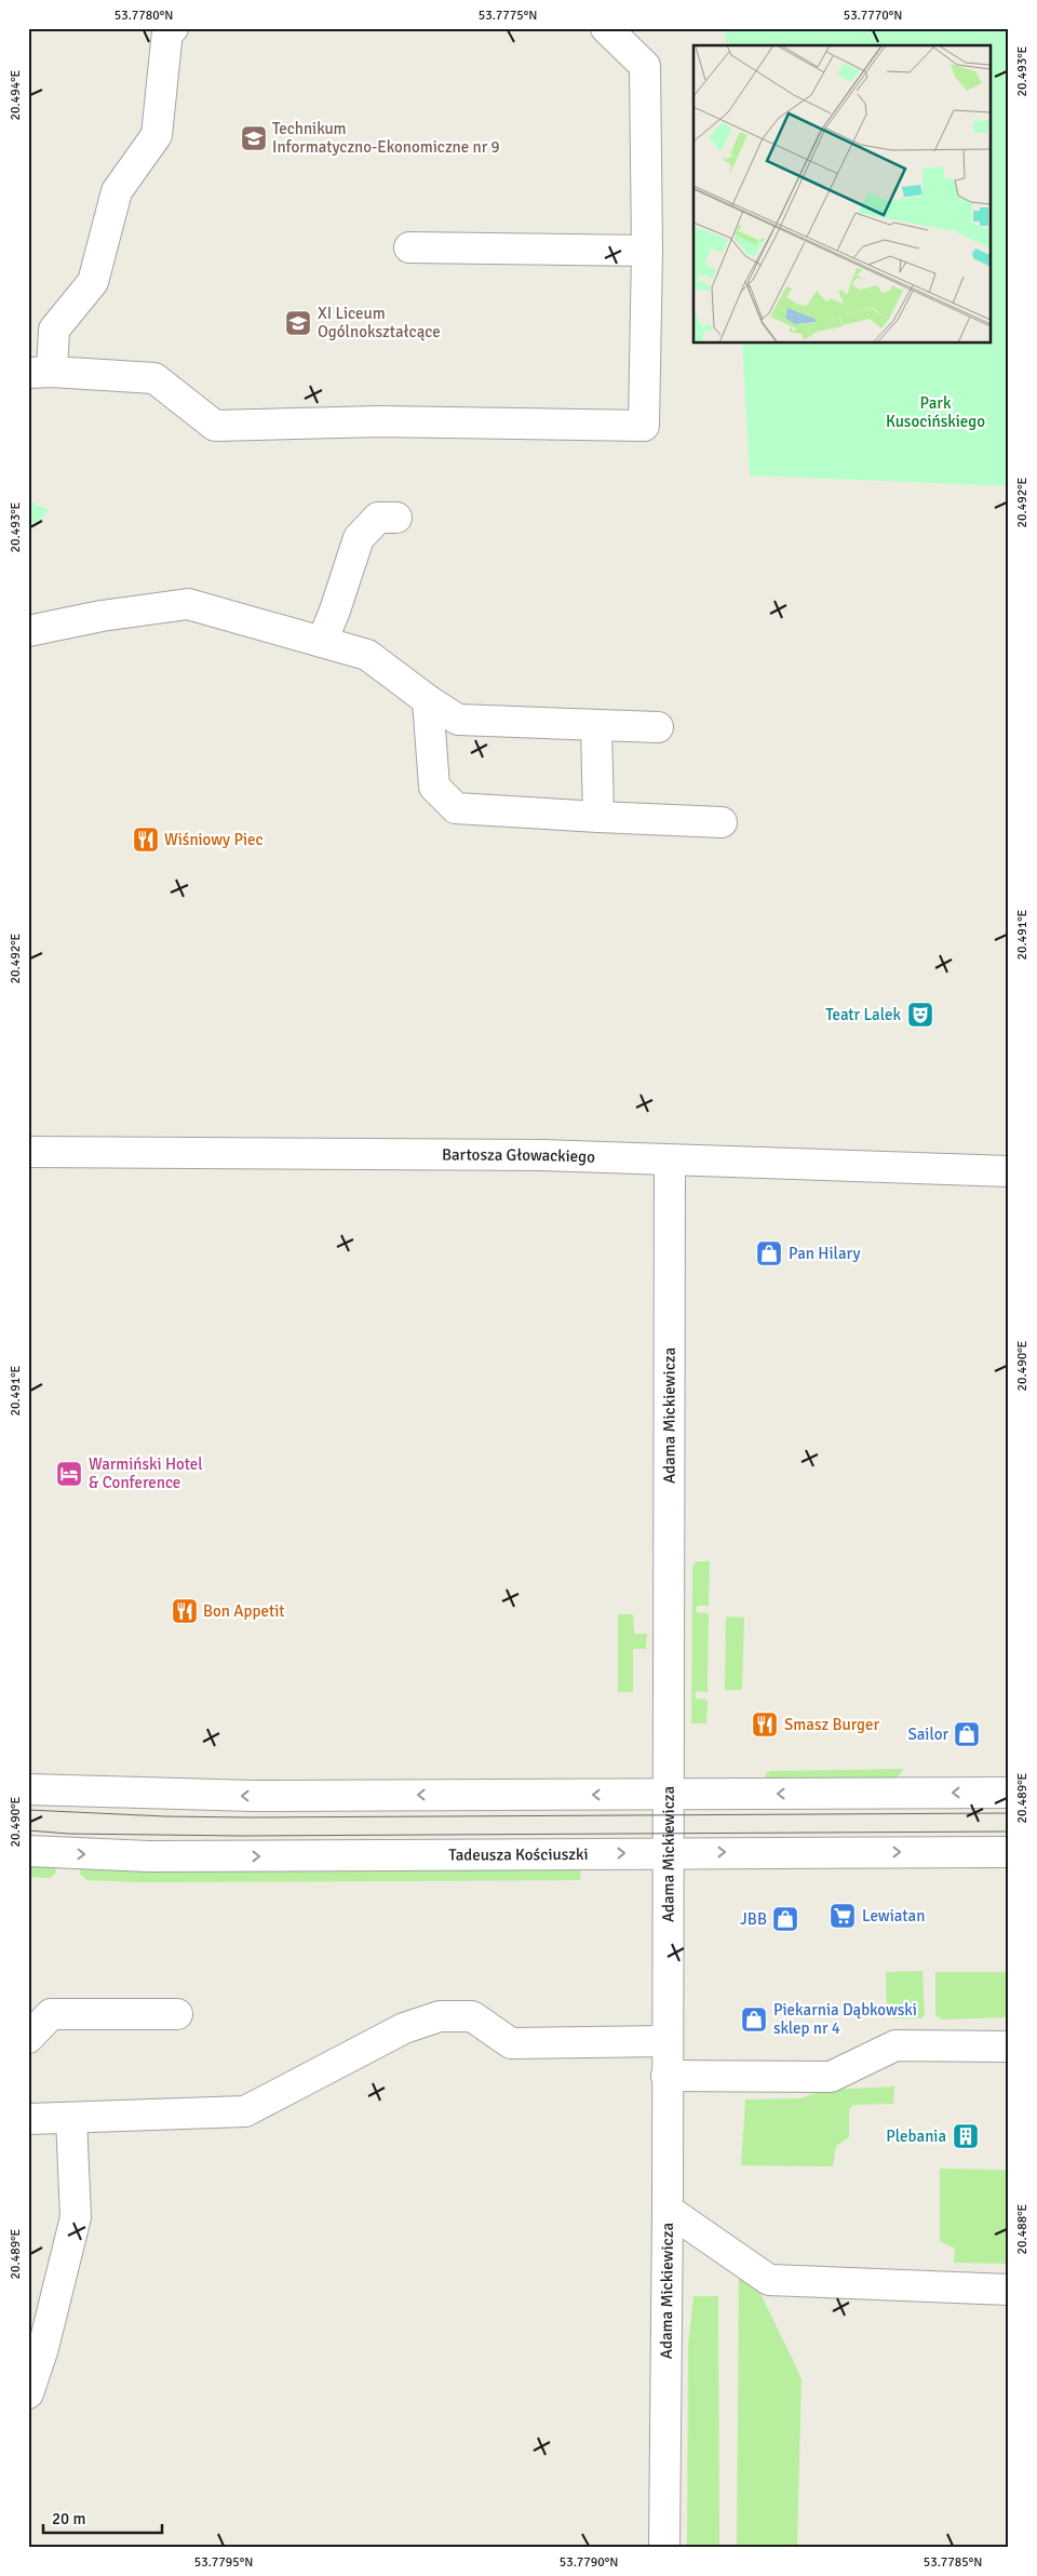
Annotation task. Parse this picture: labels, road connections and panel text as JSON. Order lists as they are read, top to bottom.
{
  "streets": {
    "street": ["Bartosza Głowackiego", "Adama Mickiewicza", "Tadeusza Kościuszki"]
  },
  "crossings": [
    ["Bartosza Głowackiego", "Adama Mickiewicza"],
    ["Adama Mickiewicza", "Tadeusza Kościuszki"]
  ],
  "parks": ["Park Kusocińskiego"],
  "places": {
    "school or university": ["Technikum Informatyczno-Ekonomiczne nr 9", "XI Liceum Ogólnokształcące"],
    "restaurant": ["Wiśniowy Piec", "Bon Appetit", "Smasz Burger"],
    "theatre": ["Teatr Lalek"],
    "shop": [
      "Pan Hilary",
      "Sailor",
      "JBB",
      "Piekarnia Dąbkowski sklep nr 4"
    ],
    "hotel": ["Warmiński Hotel & Conference"],
    "supermarket": ["Lewiatan"],
    "building": ["Plebania"]
  },
  "scale_bar": "20 m",
  "coordinates": [
    "53.7780°N",
    "53.7775°N",
    "53.7770°N",
    "20.493°E",
    "20.494°E",
    "20.492°E",
    "20.491°E",
    "20.490°E",
    "20.489°E",
    "20.488°E",
    "53.7795°N",
    "53.7790°N",
    "53.7785°N"
  ]
}
